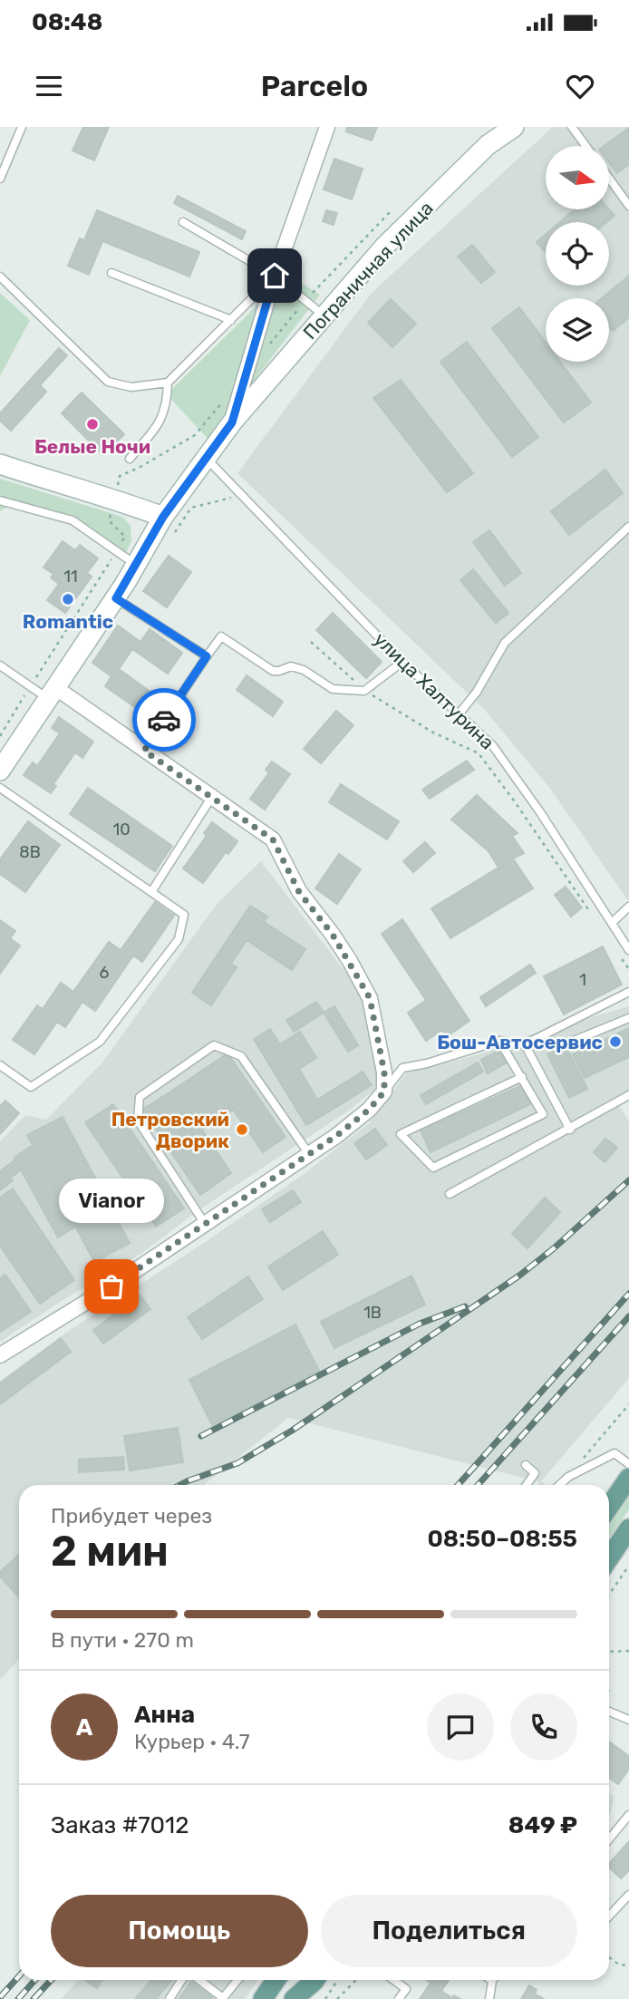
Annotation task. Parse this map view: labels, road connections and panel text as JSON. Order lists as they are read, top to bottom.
{
  "streets": {
    "main road": ["Пограничная улица"],
    "lane": ["улица Халтурина"]
  },
  "crossings": [
    ["Пограничная улица", "улица Халтурина"]
  ],
  "places": [
    "Белые Ночи",
    "Romantic",
    "Бош-Автосервис",
    "Петровский Дворик",
    "Vianor"
  ],
  "house_numbers": [
    "11",
    "10",
    "8В",
    "6",
    "1",
    "1В"
  ],
  "north": "right",
  "page": {
    "status": "08:48",
    "header": "Parcelo",
    "bubble": "Vianor",
    "heading": ["2 мин", "Прибудет через", "08:50–08:55"],
    "panel": [
      "Анна",
      "Курьер · 4.7",
      "Заказ #7012",
      "849 ₽"
    ],
    "bar": "В пути · 270 m",
    "round": "А",
    "buttons": ["Помощь", "Поделиться"]
  }
}
